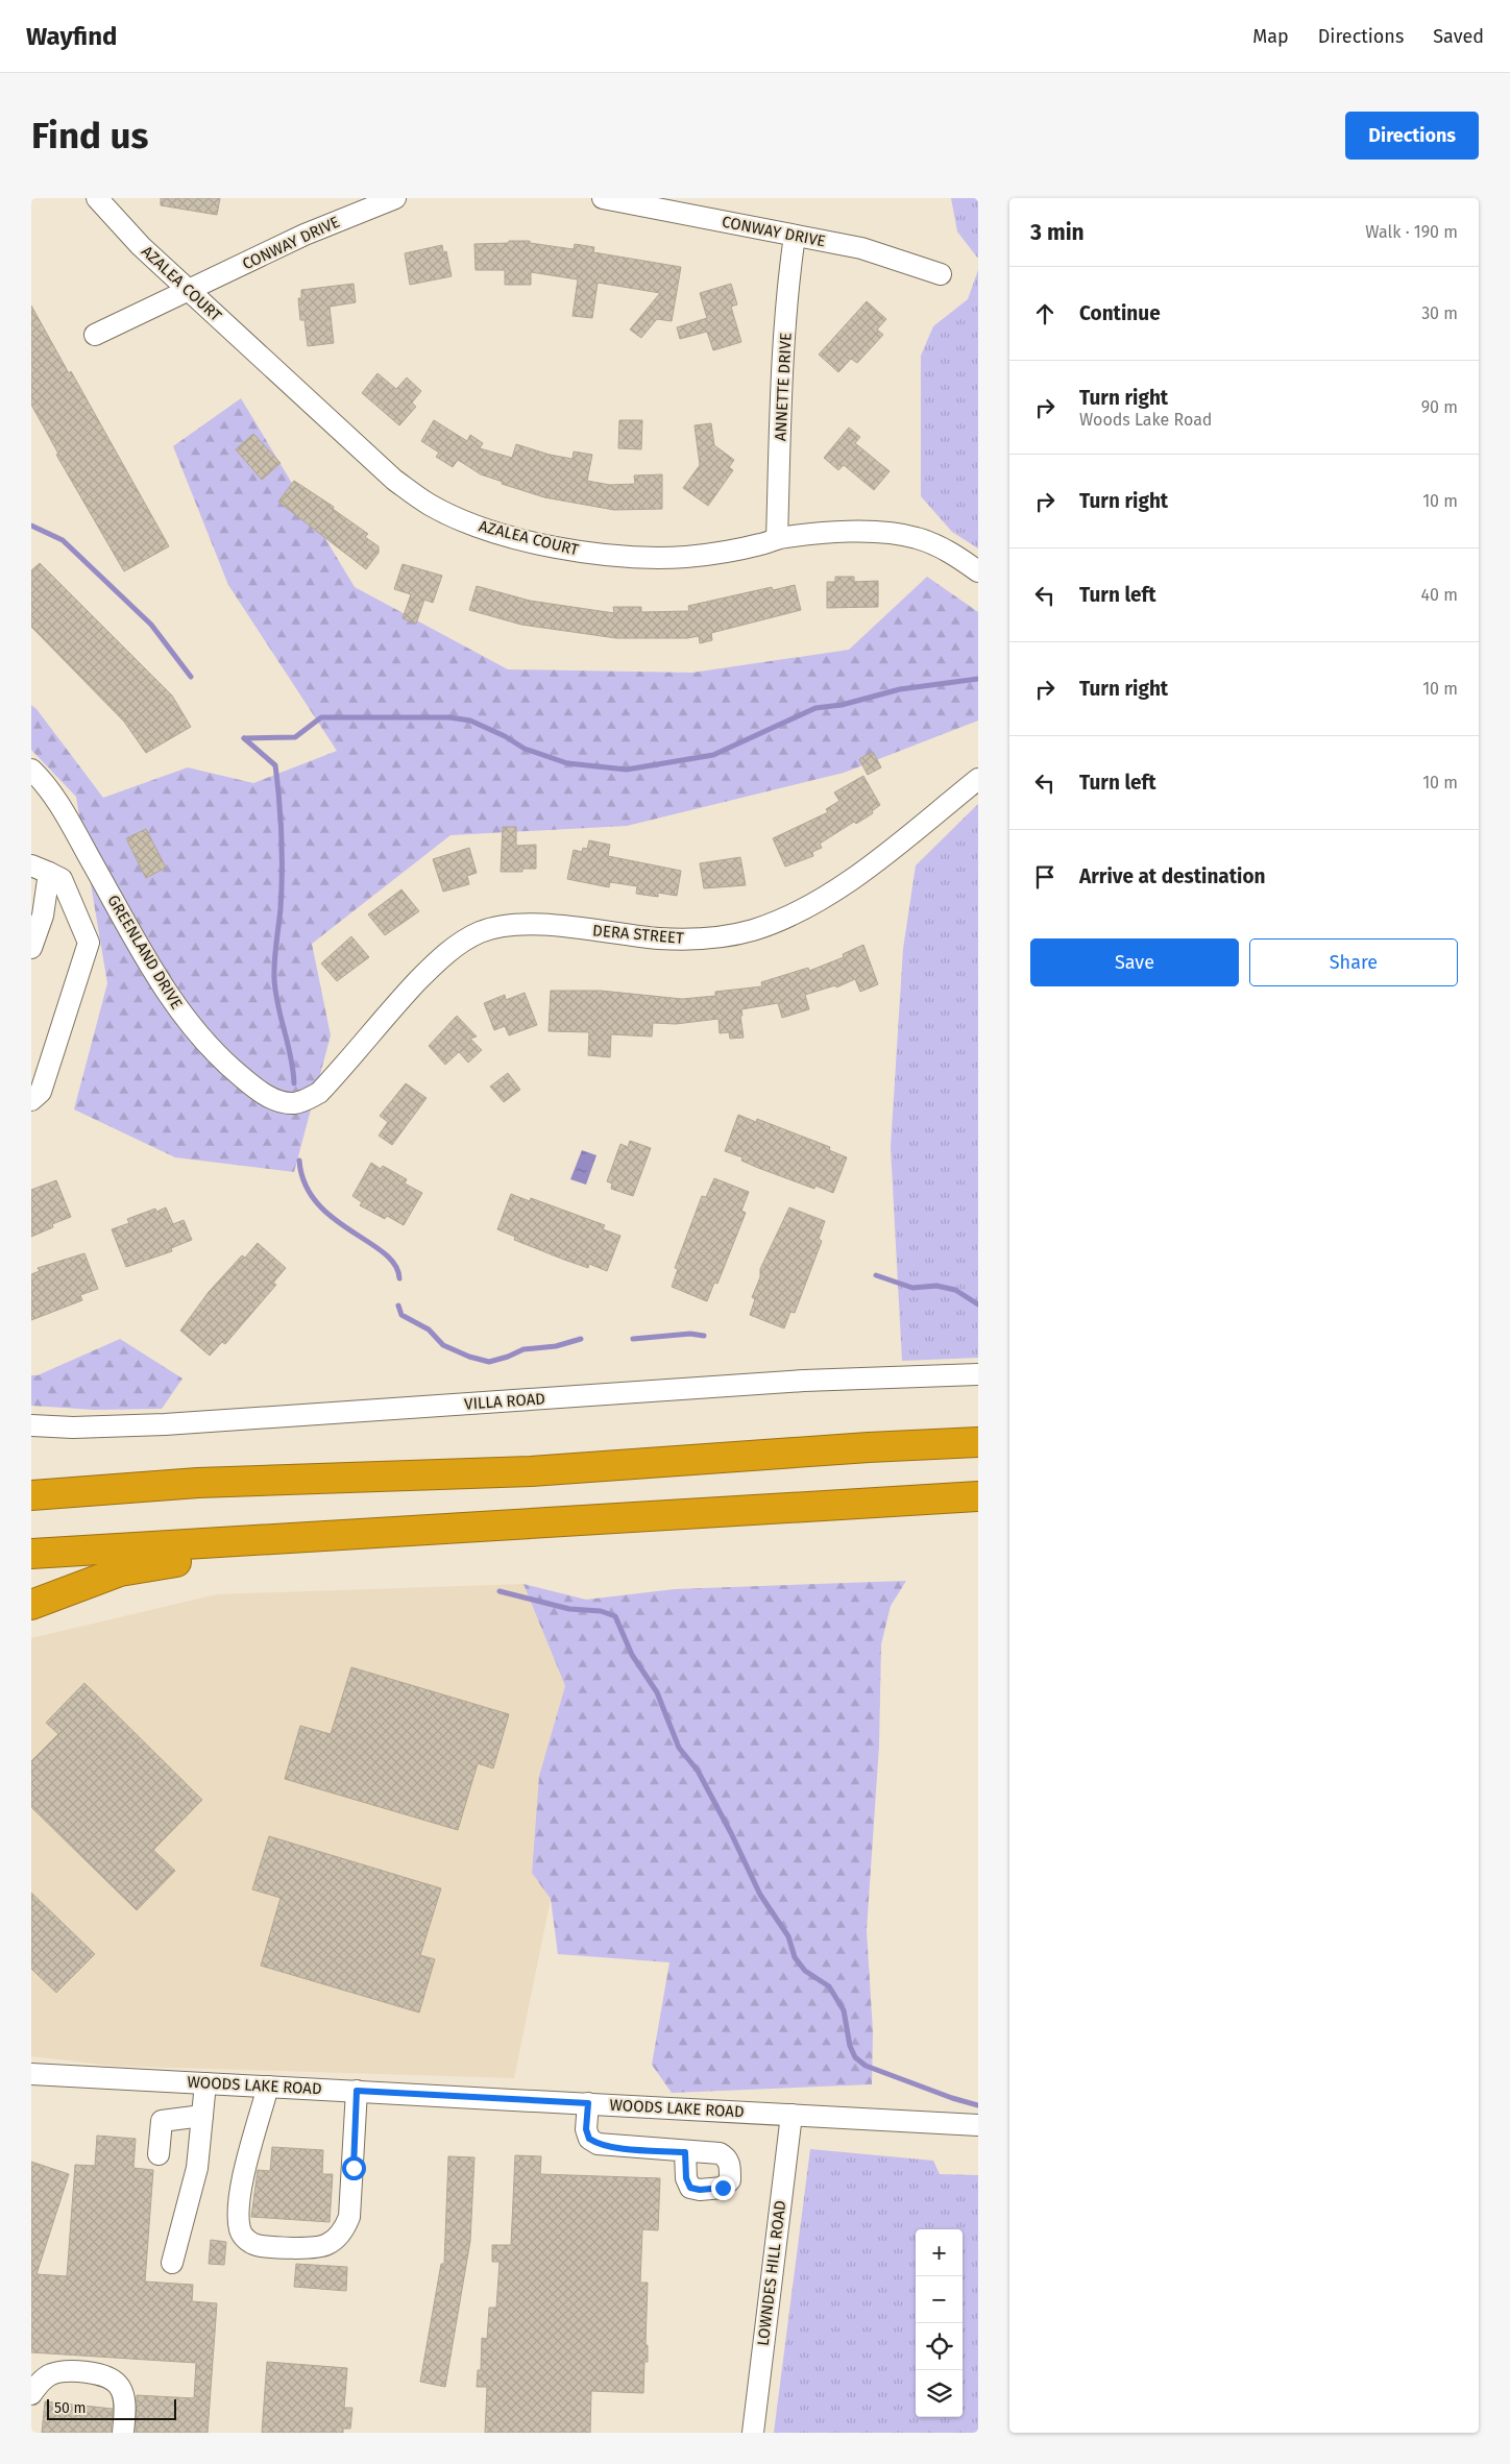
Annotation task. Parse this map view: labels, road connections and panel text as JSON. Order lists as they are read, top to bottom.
{
  "streets": {
    "street": [
      "CONWAY DRIVE",
      "AZALEA COURT",
      "ANNETTE DRIVE",
      "DERA STREET",
      "GREENLAND DRIVE",
      "VILLA ROAD",
      "WOODS LAKE ROAD",
      "LOWNDES HILL ROAD"
    ]
  },
  "crossings": [
    ["CONWAY DRIVE", "AZALEA COURT"],
    ["CONWAY DRIVE", "ANNETTE DRIVE"],
    ["AZALEA COURT", "ANNETTE DRIVE"],
    ["DERA STREET", "GREENLAND DRIVE"],
    ["WOODS LAKE ROAD", "LOWNDES HILL ROAD"]
  ],
  "scale_bar": "50 m",
  "page": {
    "header": "Wayfind",
    "nav": ["Map", "Directions", "Saved"],
    "buttons": [
      "Directions",
      ["Save", "Share"]
    ],
    "title": "Find us",
    "heading": ["3 min", "Walk · 190 m"],
    "list": [
      ["Continue", "30 m"],
      ["Turn right", "Woods Lake Road", "90 m"],
      ["Turn right", "10 m"],
      ["Turn left", "40 m"],
      ["Turn right", "10 m"],
      ["Turn left", "10 m"],
      "Arrive at destination"
    ],
    "map_buttons": ["+", "−"],
    "scale": "50 m"
  }
}
